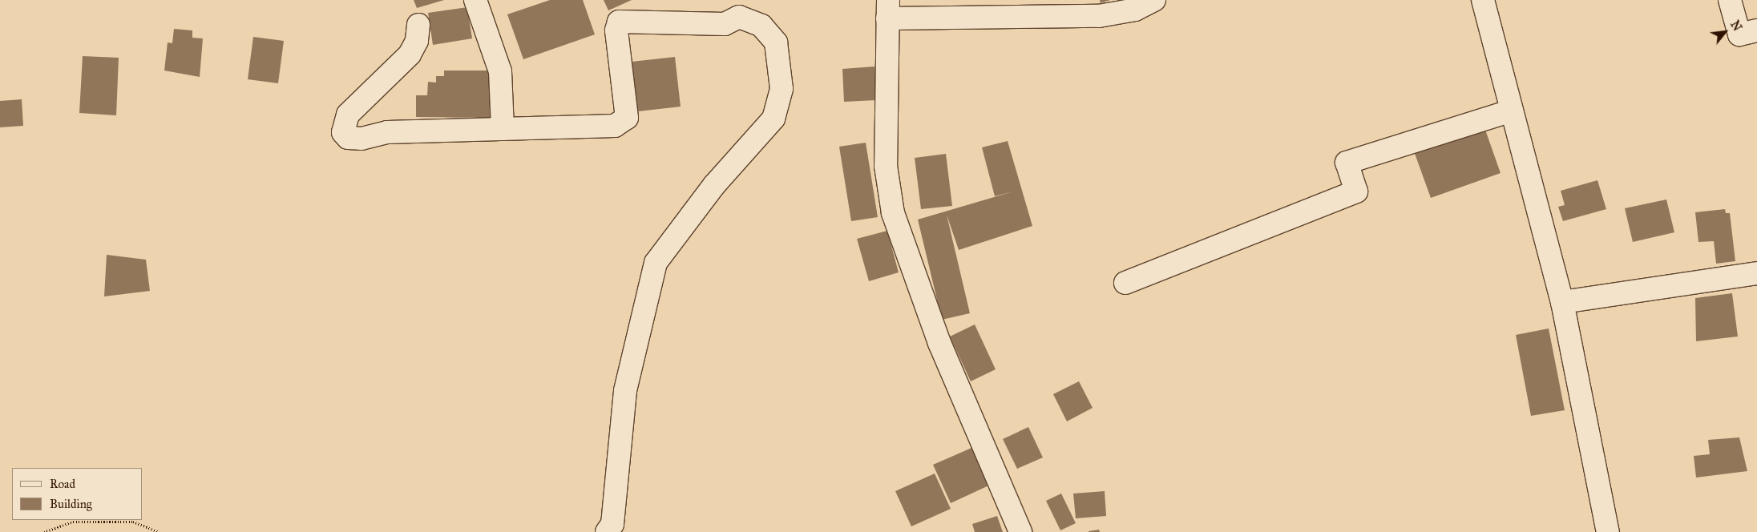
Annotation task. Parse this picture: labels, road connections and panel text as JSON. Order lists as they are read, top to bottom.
{
  "legend": ["Road", "Building"],
  "north": "top right"
}
